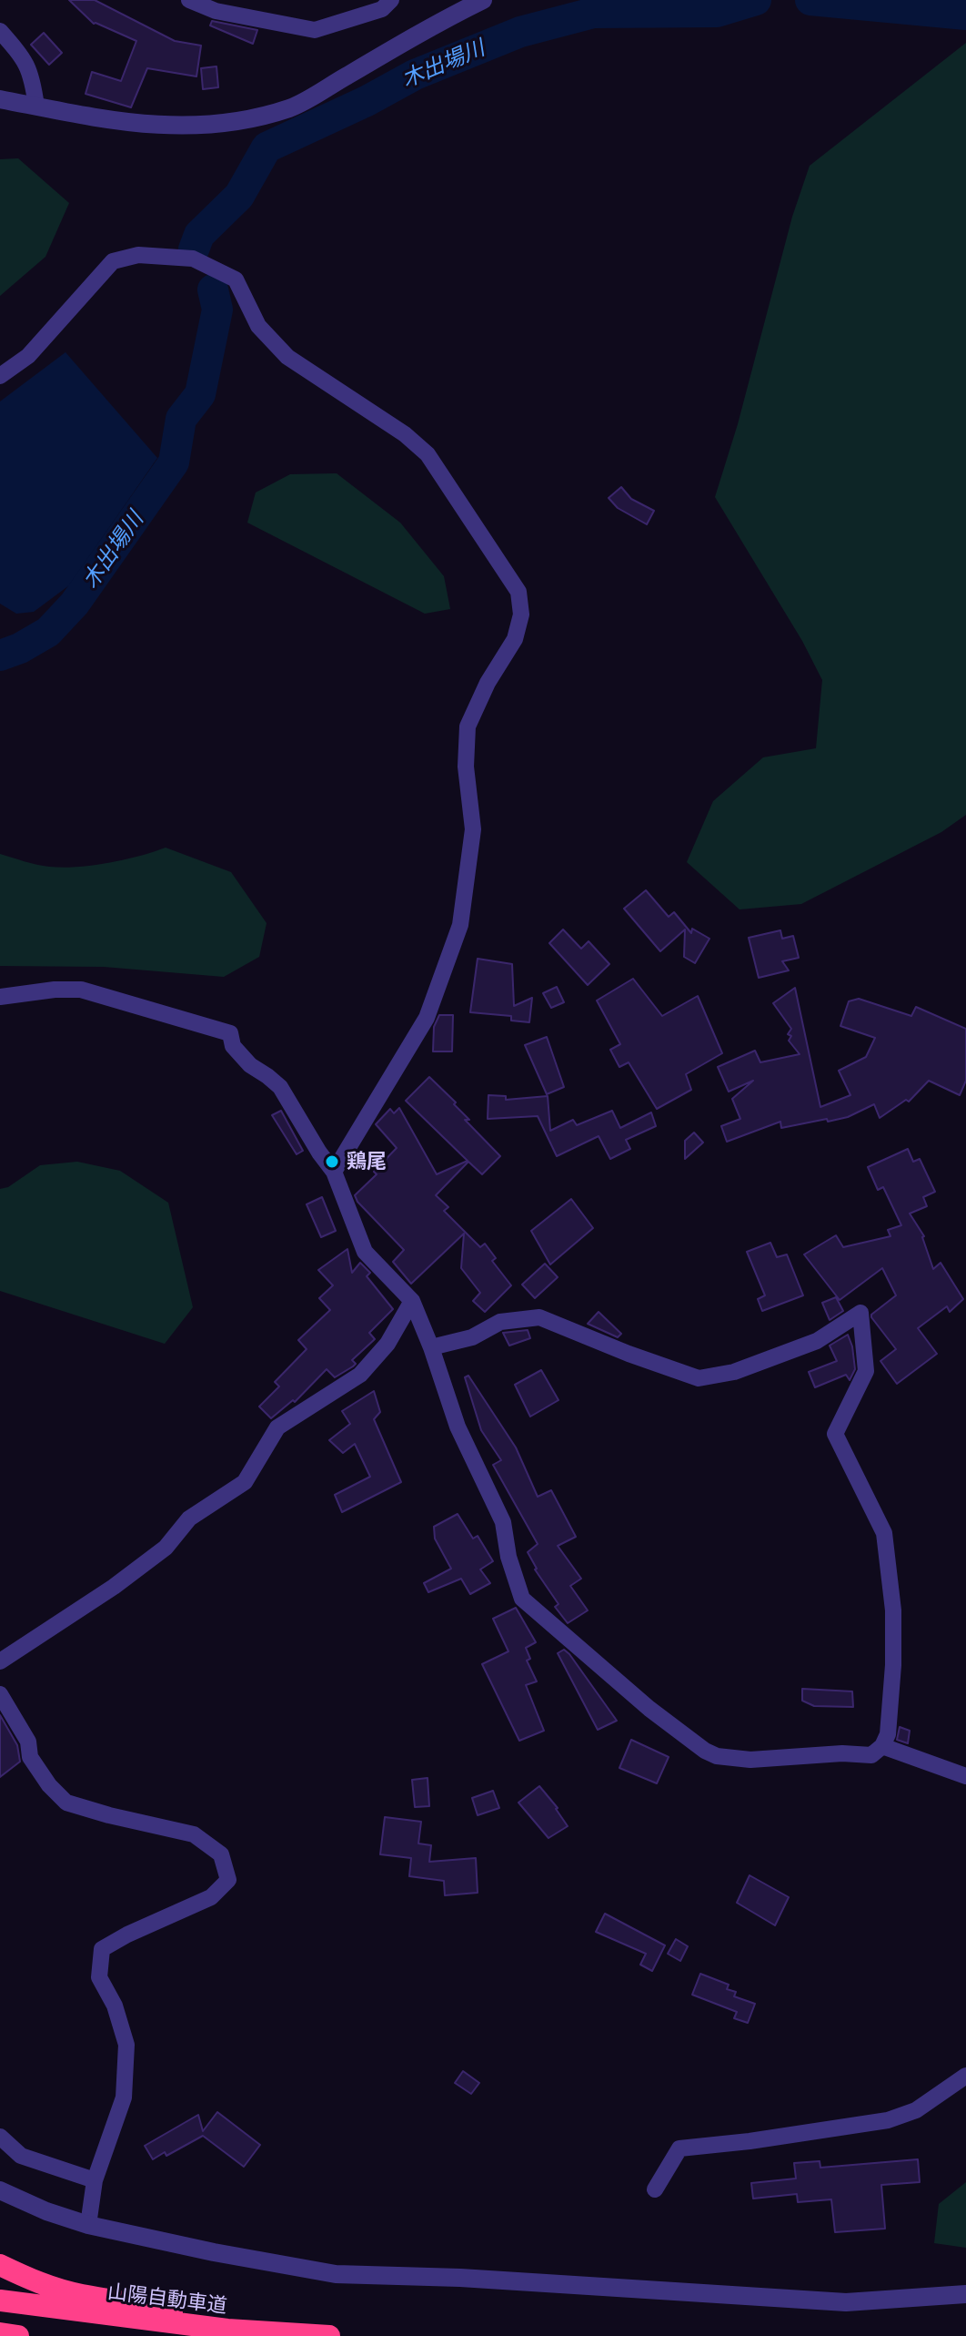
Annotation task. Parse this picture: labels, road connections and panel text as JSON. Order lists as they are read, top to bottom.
{
  "streets": {
    "highway": ["山陽自動車道"]
  },
  "water": ["木出場川"],
  "places": ["鶏尾"]
}
